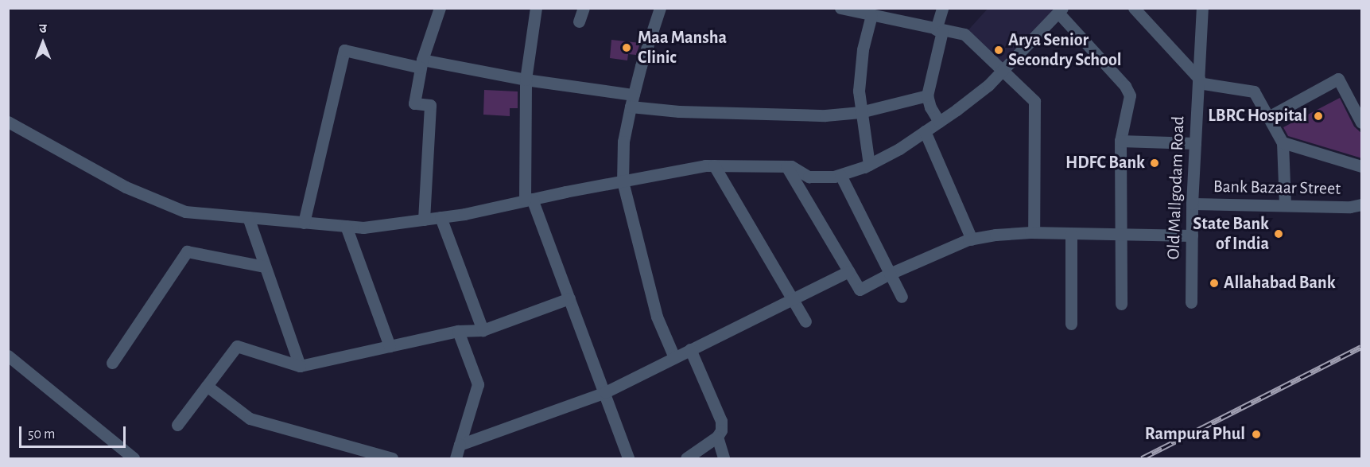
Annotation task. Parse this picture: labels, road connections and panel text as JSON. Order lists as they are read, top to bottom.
{
  "streets": {
    "street": ["Old Mallgodam Road", "Bank Bazaar Street"]
  },
  "crossings": [
    ["Old Mallgodam Road", "Bank Bazaar Street"]
  ],
  "places": [
    "Maa Mansha Clinic",
    "Arya Senior Secondry School",
    "LBRC Hospital",
    "HDFC Bank",
    "State Bank of India",
    "Allahabad Bank",
    "Rampura Phul"
  ],
  "scale_bar": "50 m",
  "north": "top"
}
